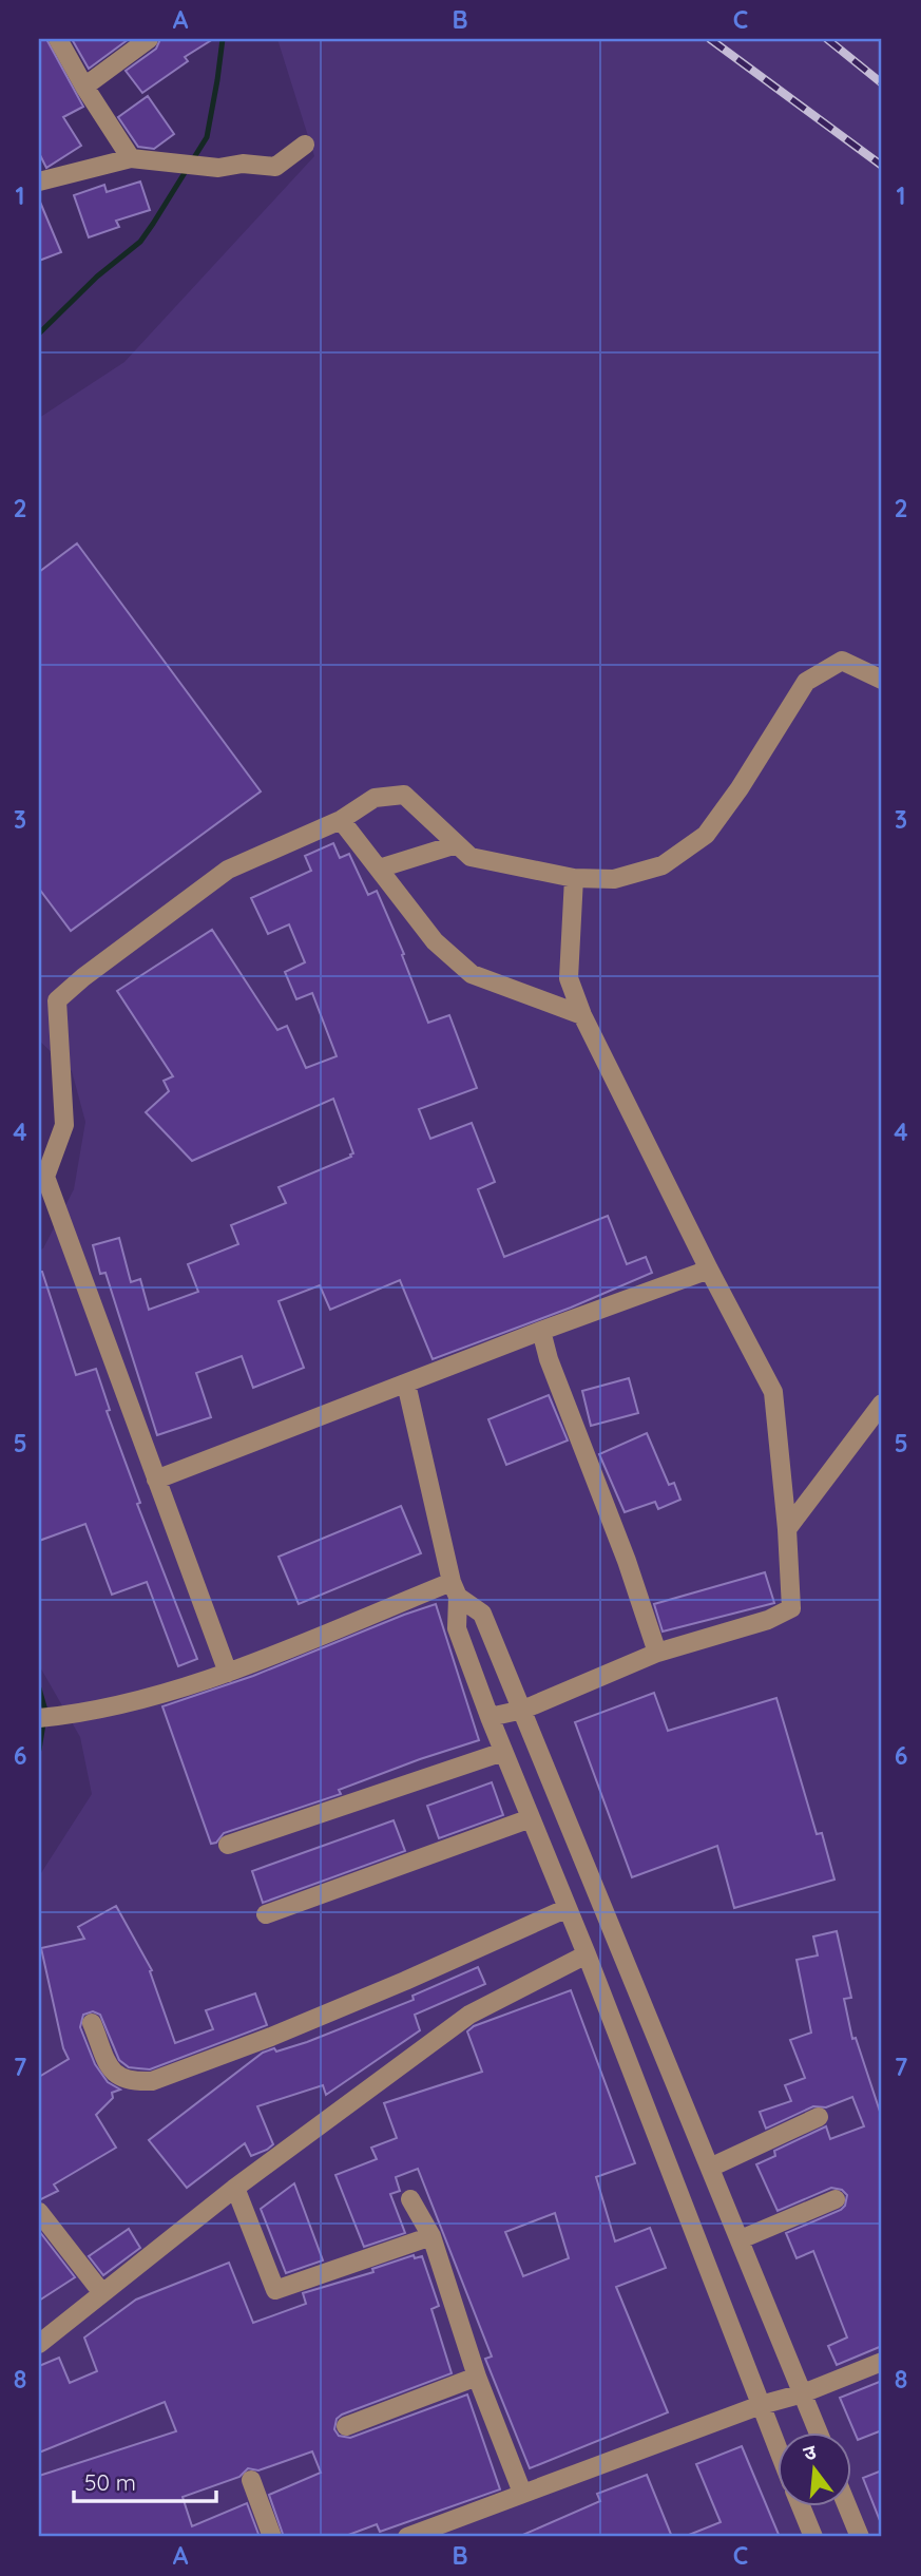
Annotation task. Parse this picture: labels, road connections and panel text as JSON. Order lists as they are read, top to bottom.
{
  "scale_bar": "50 m",
  "north": "top",
  "grid": {
    "columns": ["A", "B", "C"],
    "rows": [
      "1",
      "2",
      "3",
      "4",
      "5",
      "6",
      "7",
      "8"
    ]
  }
}
